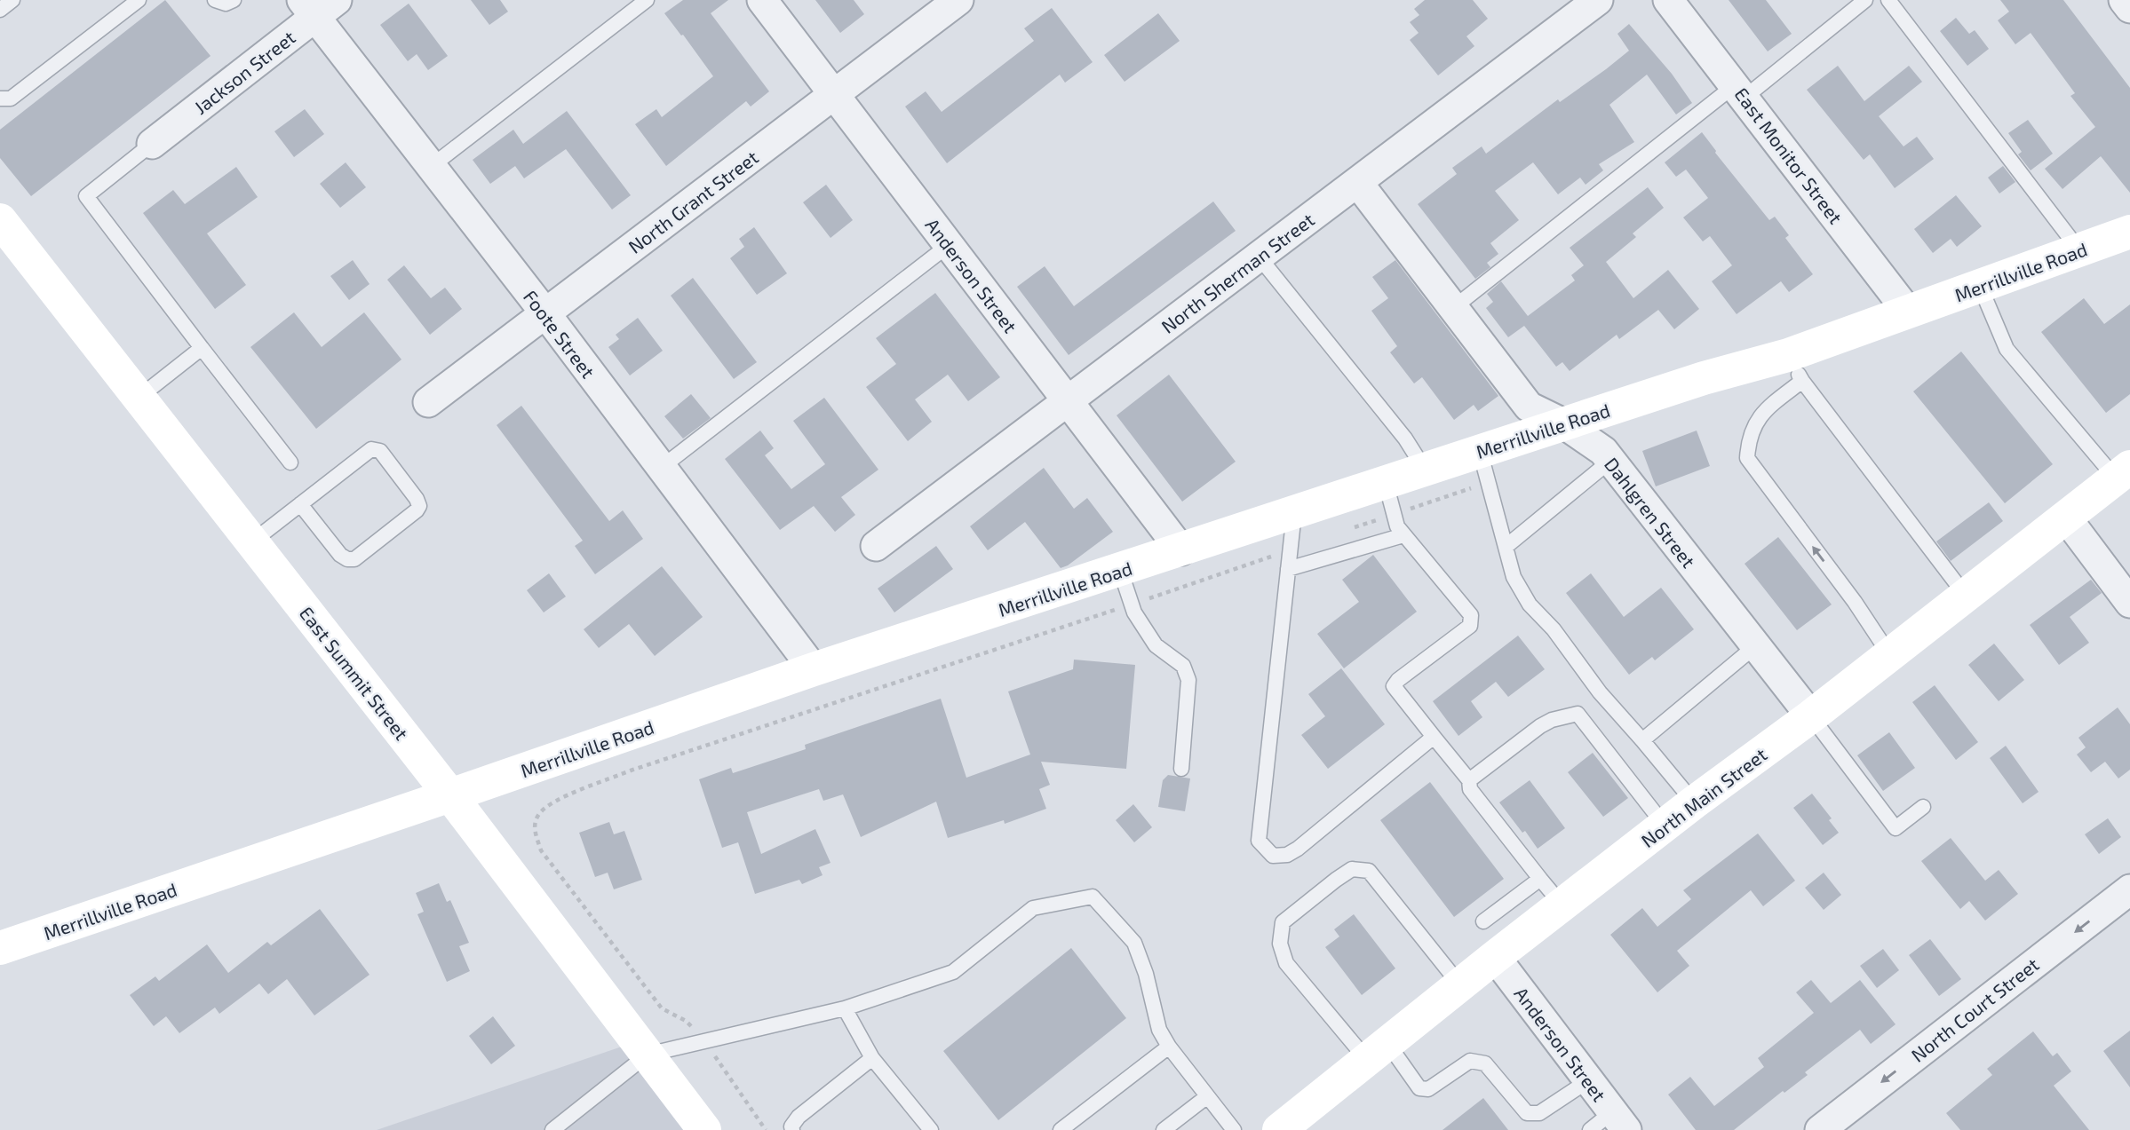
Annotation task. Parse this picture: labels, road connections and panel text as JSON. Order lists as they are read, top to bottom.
{
  "streets": {
    "street": [
      "Jackson Street",
      "East Monitor Street",
      "North Grant Street",
      "Merrillville Road",
      "North Sherman Street",
      "Anderson Street",
      "Foote Street",
      "Dahlgren Street",
      "East Summit Street",
      "North Main Street",
      "North Court Street"
    ]
  },
  "crossings": [
    ["Jackson Street", "Foote Street"],
    ["East Monitor Street", "Merrillville Road"],
    ["North Grant Street", "Anderson Street"],
    ["North Grant Street", "Foote Street"],
    ["Merrillville Road", "Anderson Street"],
    ["Merrillville Road", "Foote Street"],
    ["Merrillville Road", "Dahlgren Street"],
    ["Merrillville Road", "East Summit Street"],
    ["North Sherman Street", "Anderson Street"],
    ["North Sherman Street", "Dahlgren Street"],
    ["Anderson Street", "North Main Street"],
    ["Dahlgren Street", "North Main Street"]
  ],
  "one_way": ["North Court Street"]
}
